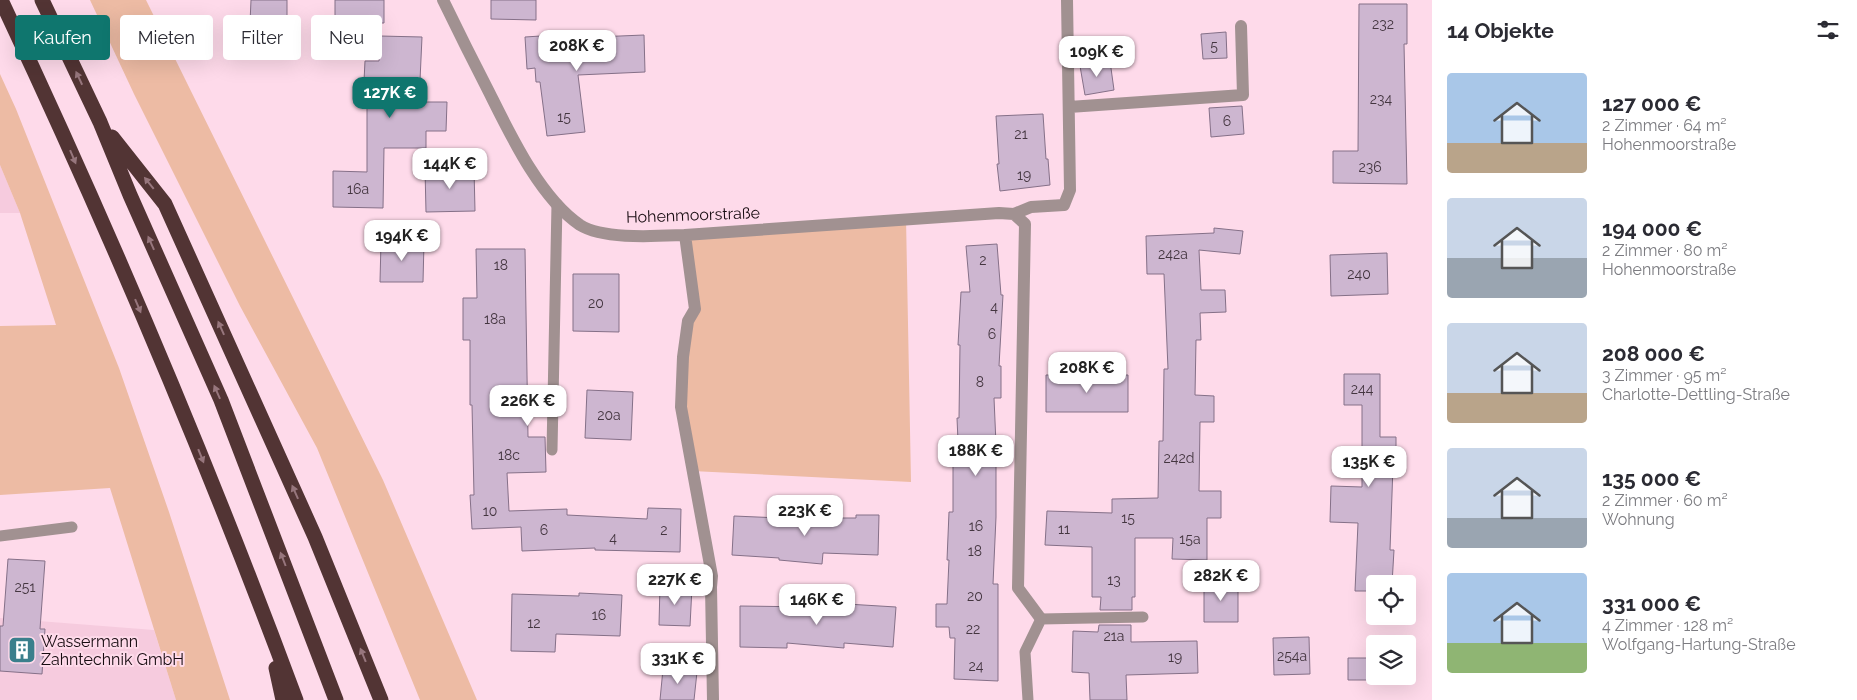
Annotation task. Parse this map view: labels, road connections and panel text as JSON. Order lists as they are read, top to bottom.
{
  "streets": {
    "street": ["Hohenmoorstraße"]
  },
  "places": {
    "building": ["Wassermann Zahntechnik GmbH"]
  },
  "house_numbers": [
    "232",
    "5",
    "234",
    "15",
    "6",
    "21",
    "236",
    "19",
    "16a",
    "242a",
    "2",
    "18",
    "240",
    "20",
    "4",
    "18a",
    "6",
    "8",
    "244",
    "20a",
    "18c",
    "242d",
    "10",
    "15",
    "16",
    "11",
    "6",
    "2",
    "4",
    "15a",
    "18",
    "13",
    "251",
    "20",
    "16",
    "12",
    "22",
    "21a",
    "254a",
    "19",
    "24"
  ],
  "page": {
    "heading": "14 Objekte",
    "chip": [
      "Kaufen",
      "Mieten",
      "Filter",
      "Neu"
    ],
    "price": [
      "208K €",
      "109K €",
      "127K €",
      "144K €",
      "194K €",
      "208K €",
      "226K €",
      "188K €",
      "135K €",
      "223K €",
      "282K €",
      "227K €",
      "146K €",
      "331K €"
    ],
    "list": [
      {
        "name": "127 000 €",
        "note": "2 Zimmer · 64 m² · Hohenmoorstraße"
      },
      {
        "name": "194 000 €",
        "note": "2 Zimmer · 80 m² · Hohenmoorstraße"
      },
      {
        "name": "208 000 €",
        "note": "3 Zimmer · 95 m² · Charlotte-Dettling-Straße"
      },
      {
        "name": "135 000 €",
        "note": "2 Zimmer · 60 m² · Wohnung"
      },
      {
        "name": "331 000 €",
        "note": "4 Zimmer · 128 m² · Wolfgang-Hartung-Straße"
      }
    ]
  }
}
